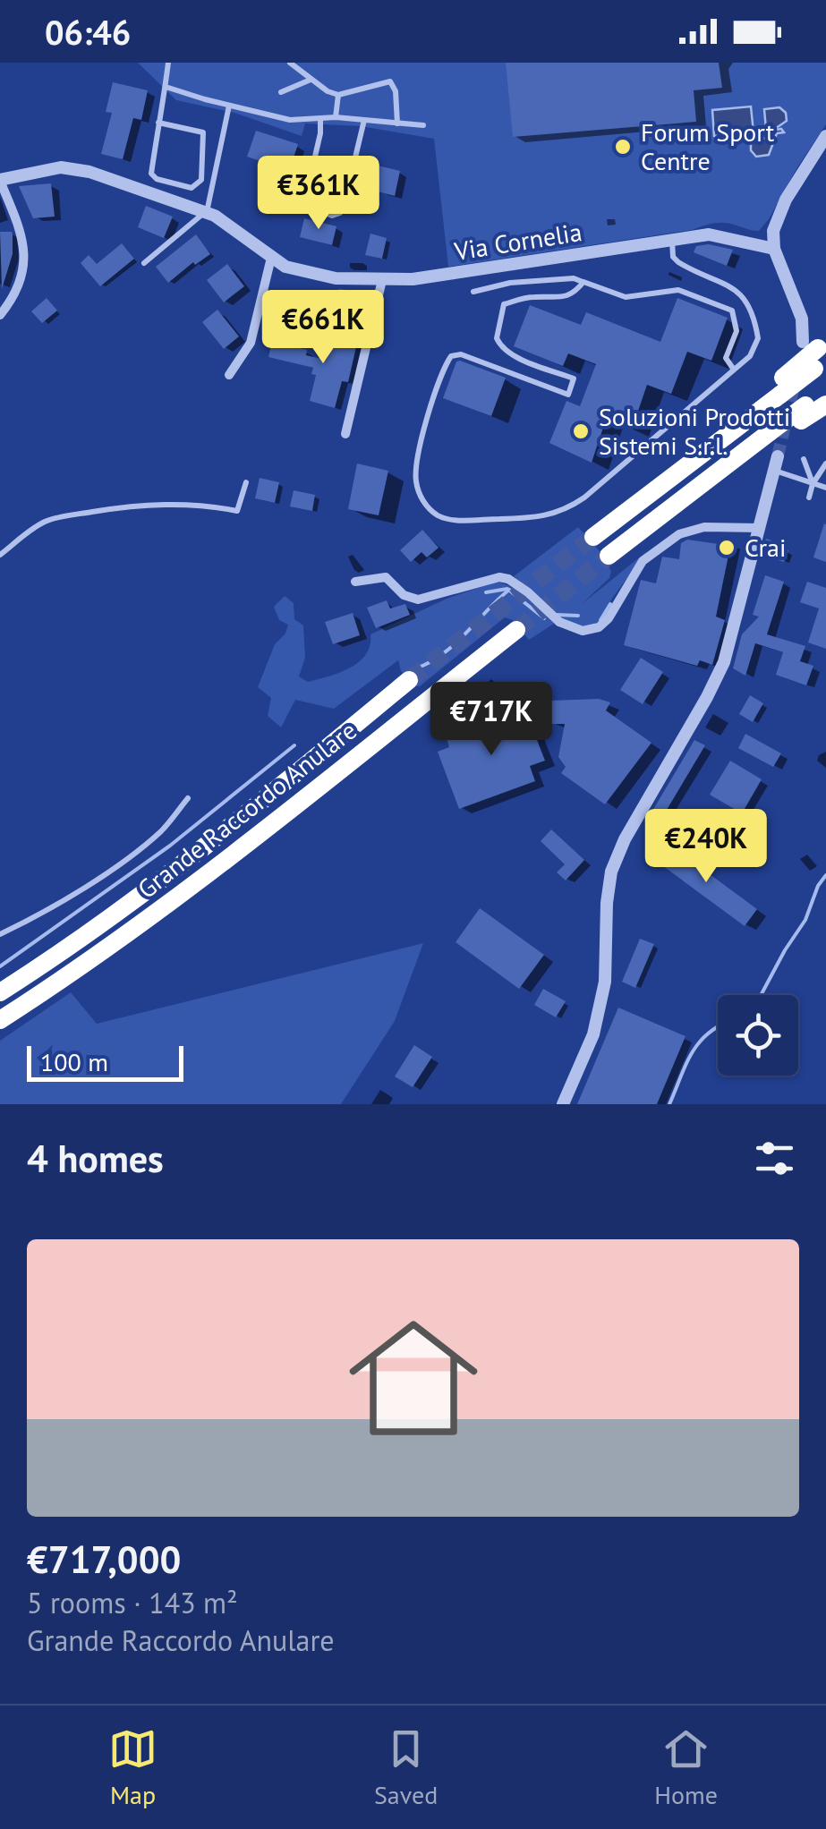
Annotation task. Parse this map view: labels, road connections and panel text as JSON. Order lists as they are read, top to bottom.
{
  "streets": {
    "highway": ["Grande Raccordo Anulare"],
    "street": ["Via Cornelia"]
  },
  "places": ["Forum Sport Centre", "Soluzioni Prodotti Sistemi S.r.l.", "Crai"],
  "scale_bar": "100 m",
  "page": {
    "status": "06:46",
    "price": [
      "€361K",
      "€661K",
      "€717K",
      "€240K"
    ],
    "scale": "100 m",
    "heading": "4 homes",
    "list": [
      {
        "name": "€717,000",
        "note": "5 rooms · 143 m² · Grande Raccordo Anulare"
      }
    ],
    "tabs": ["Map", "Saved", "Home"]
  }
}
